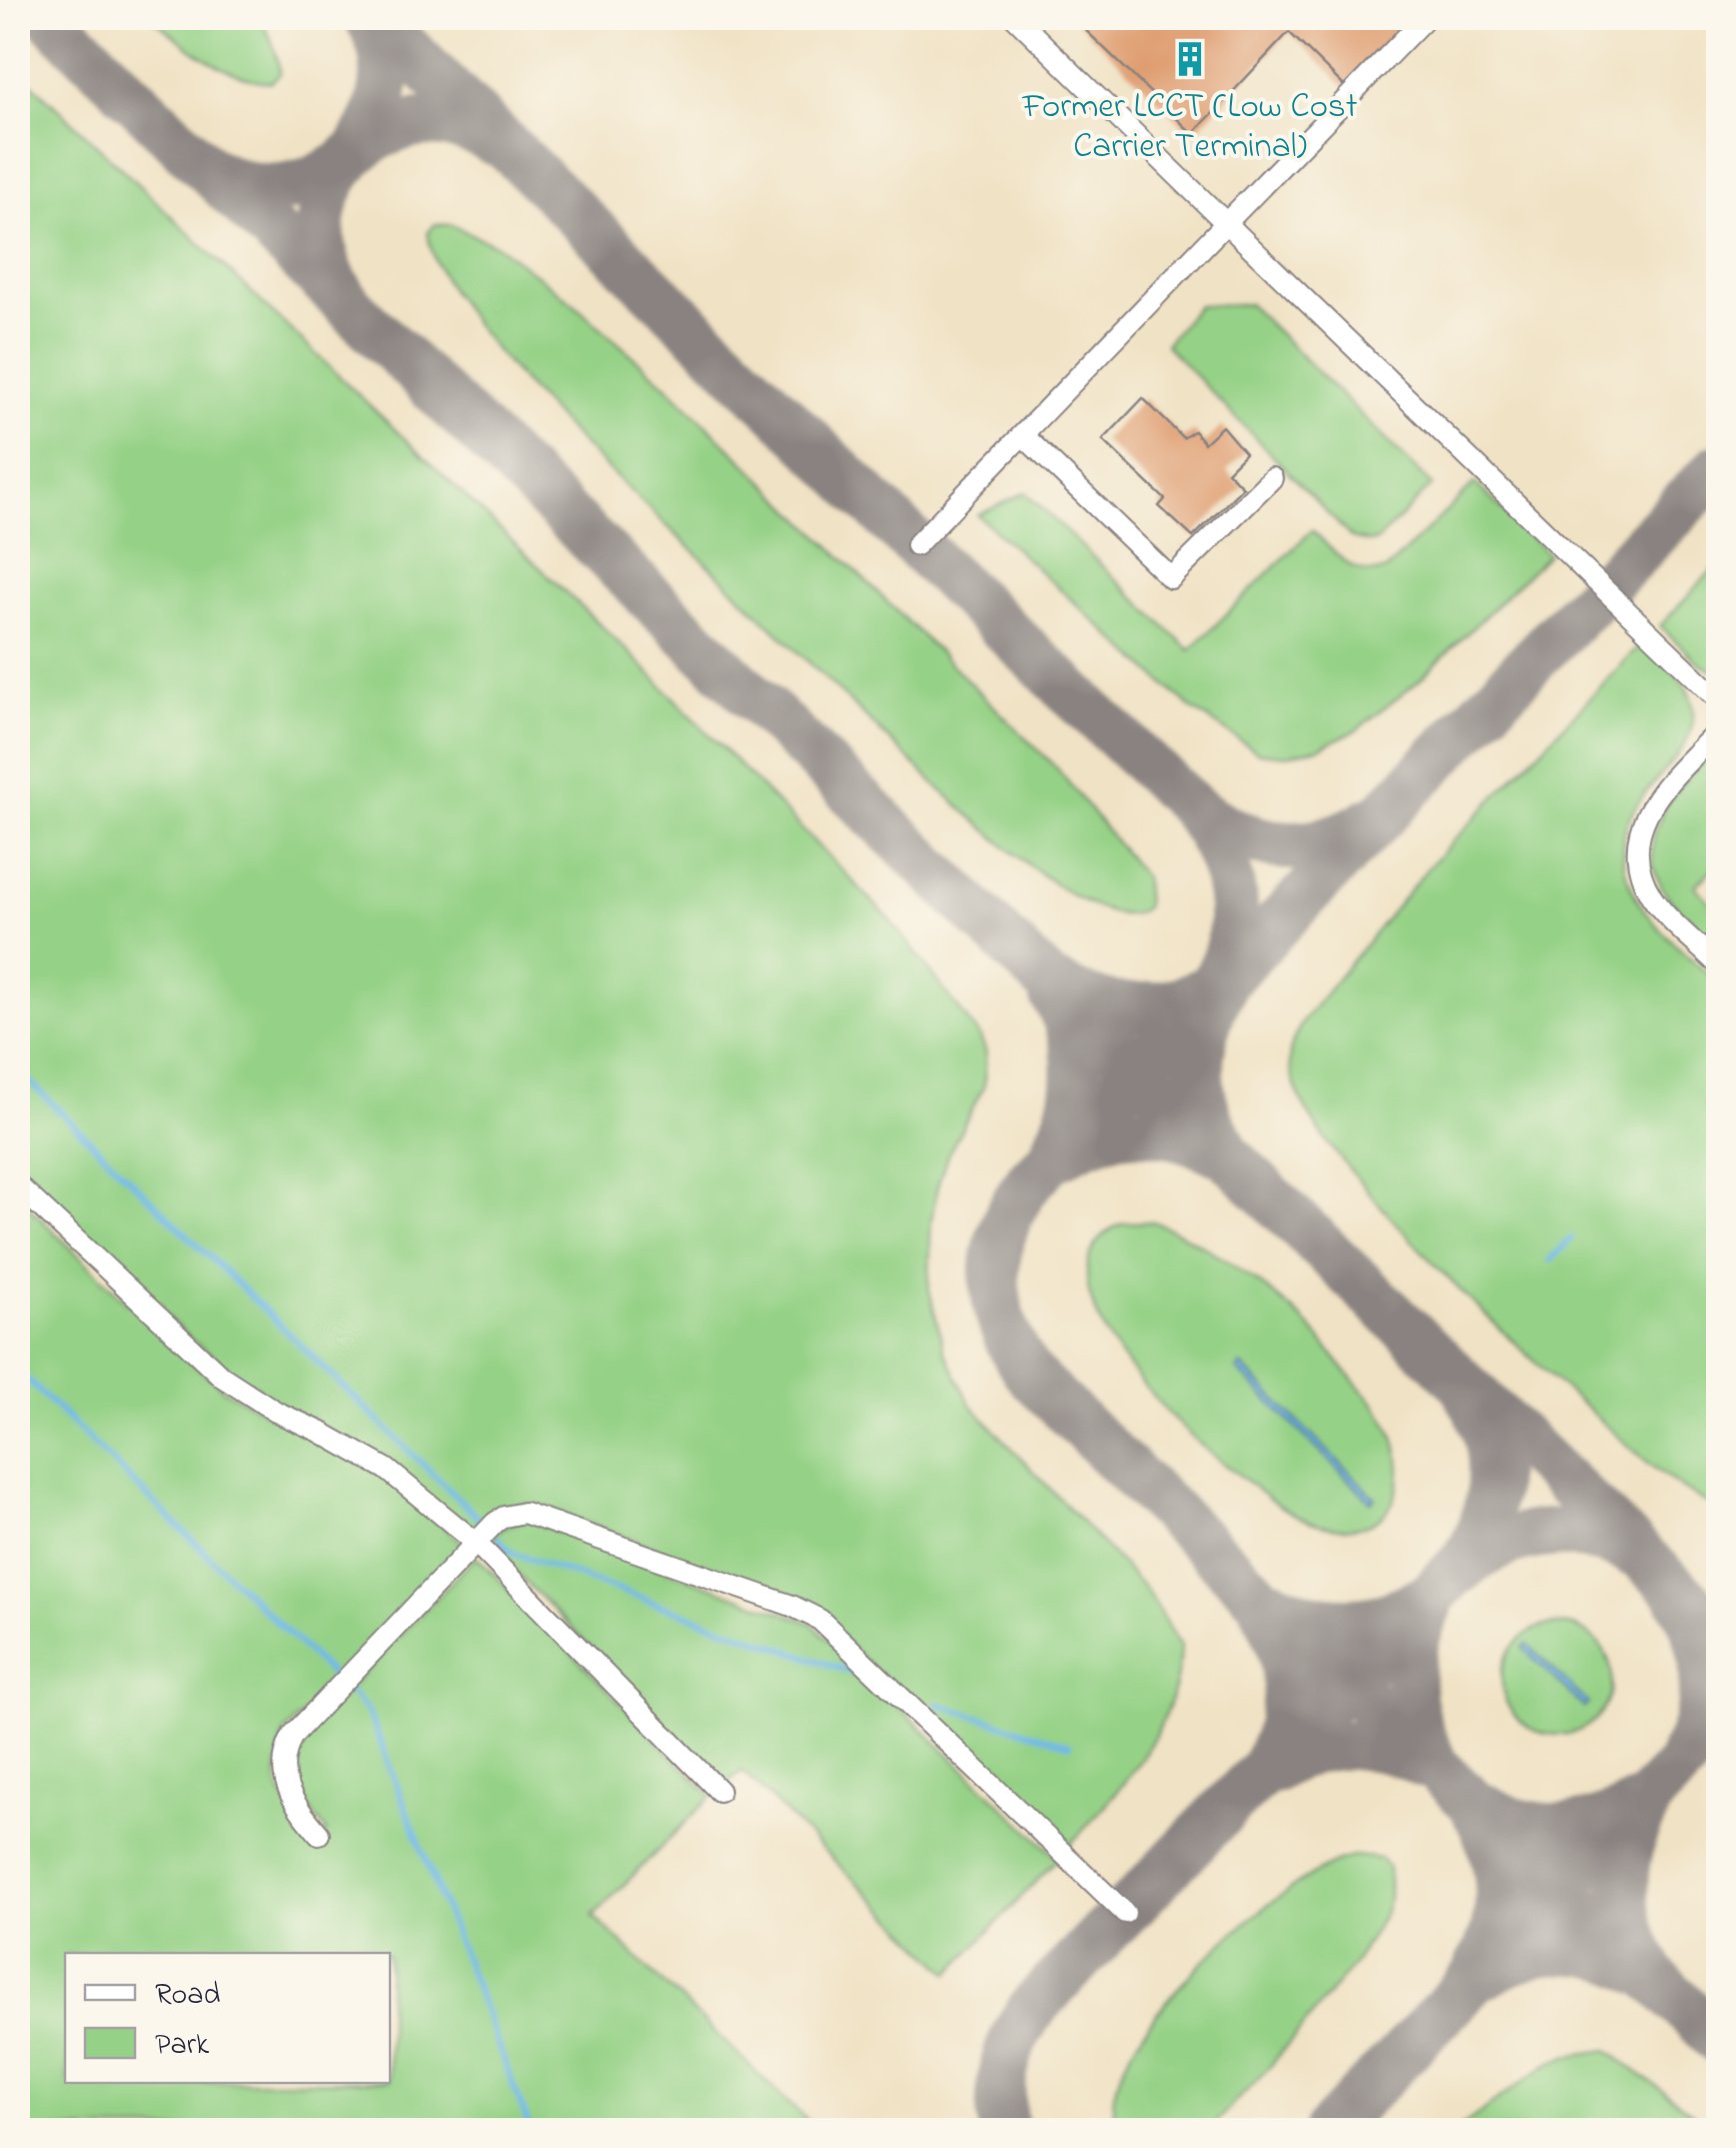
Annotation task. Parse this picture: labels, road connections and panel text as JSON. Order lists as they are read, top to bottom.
{
  "places": {
    "building": ["Former LCCT (Low Cost Carrier Terminal)"]
  },
  "legend": ["Road", "Park"]
}
